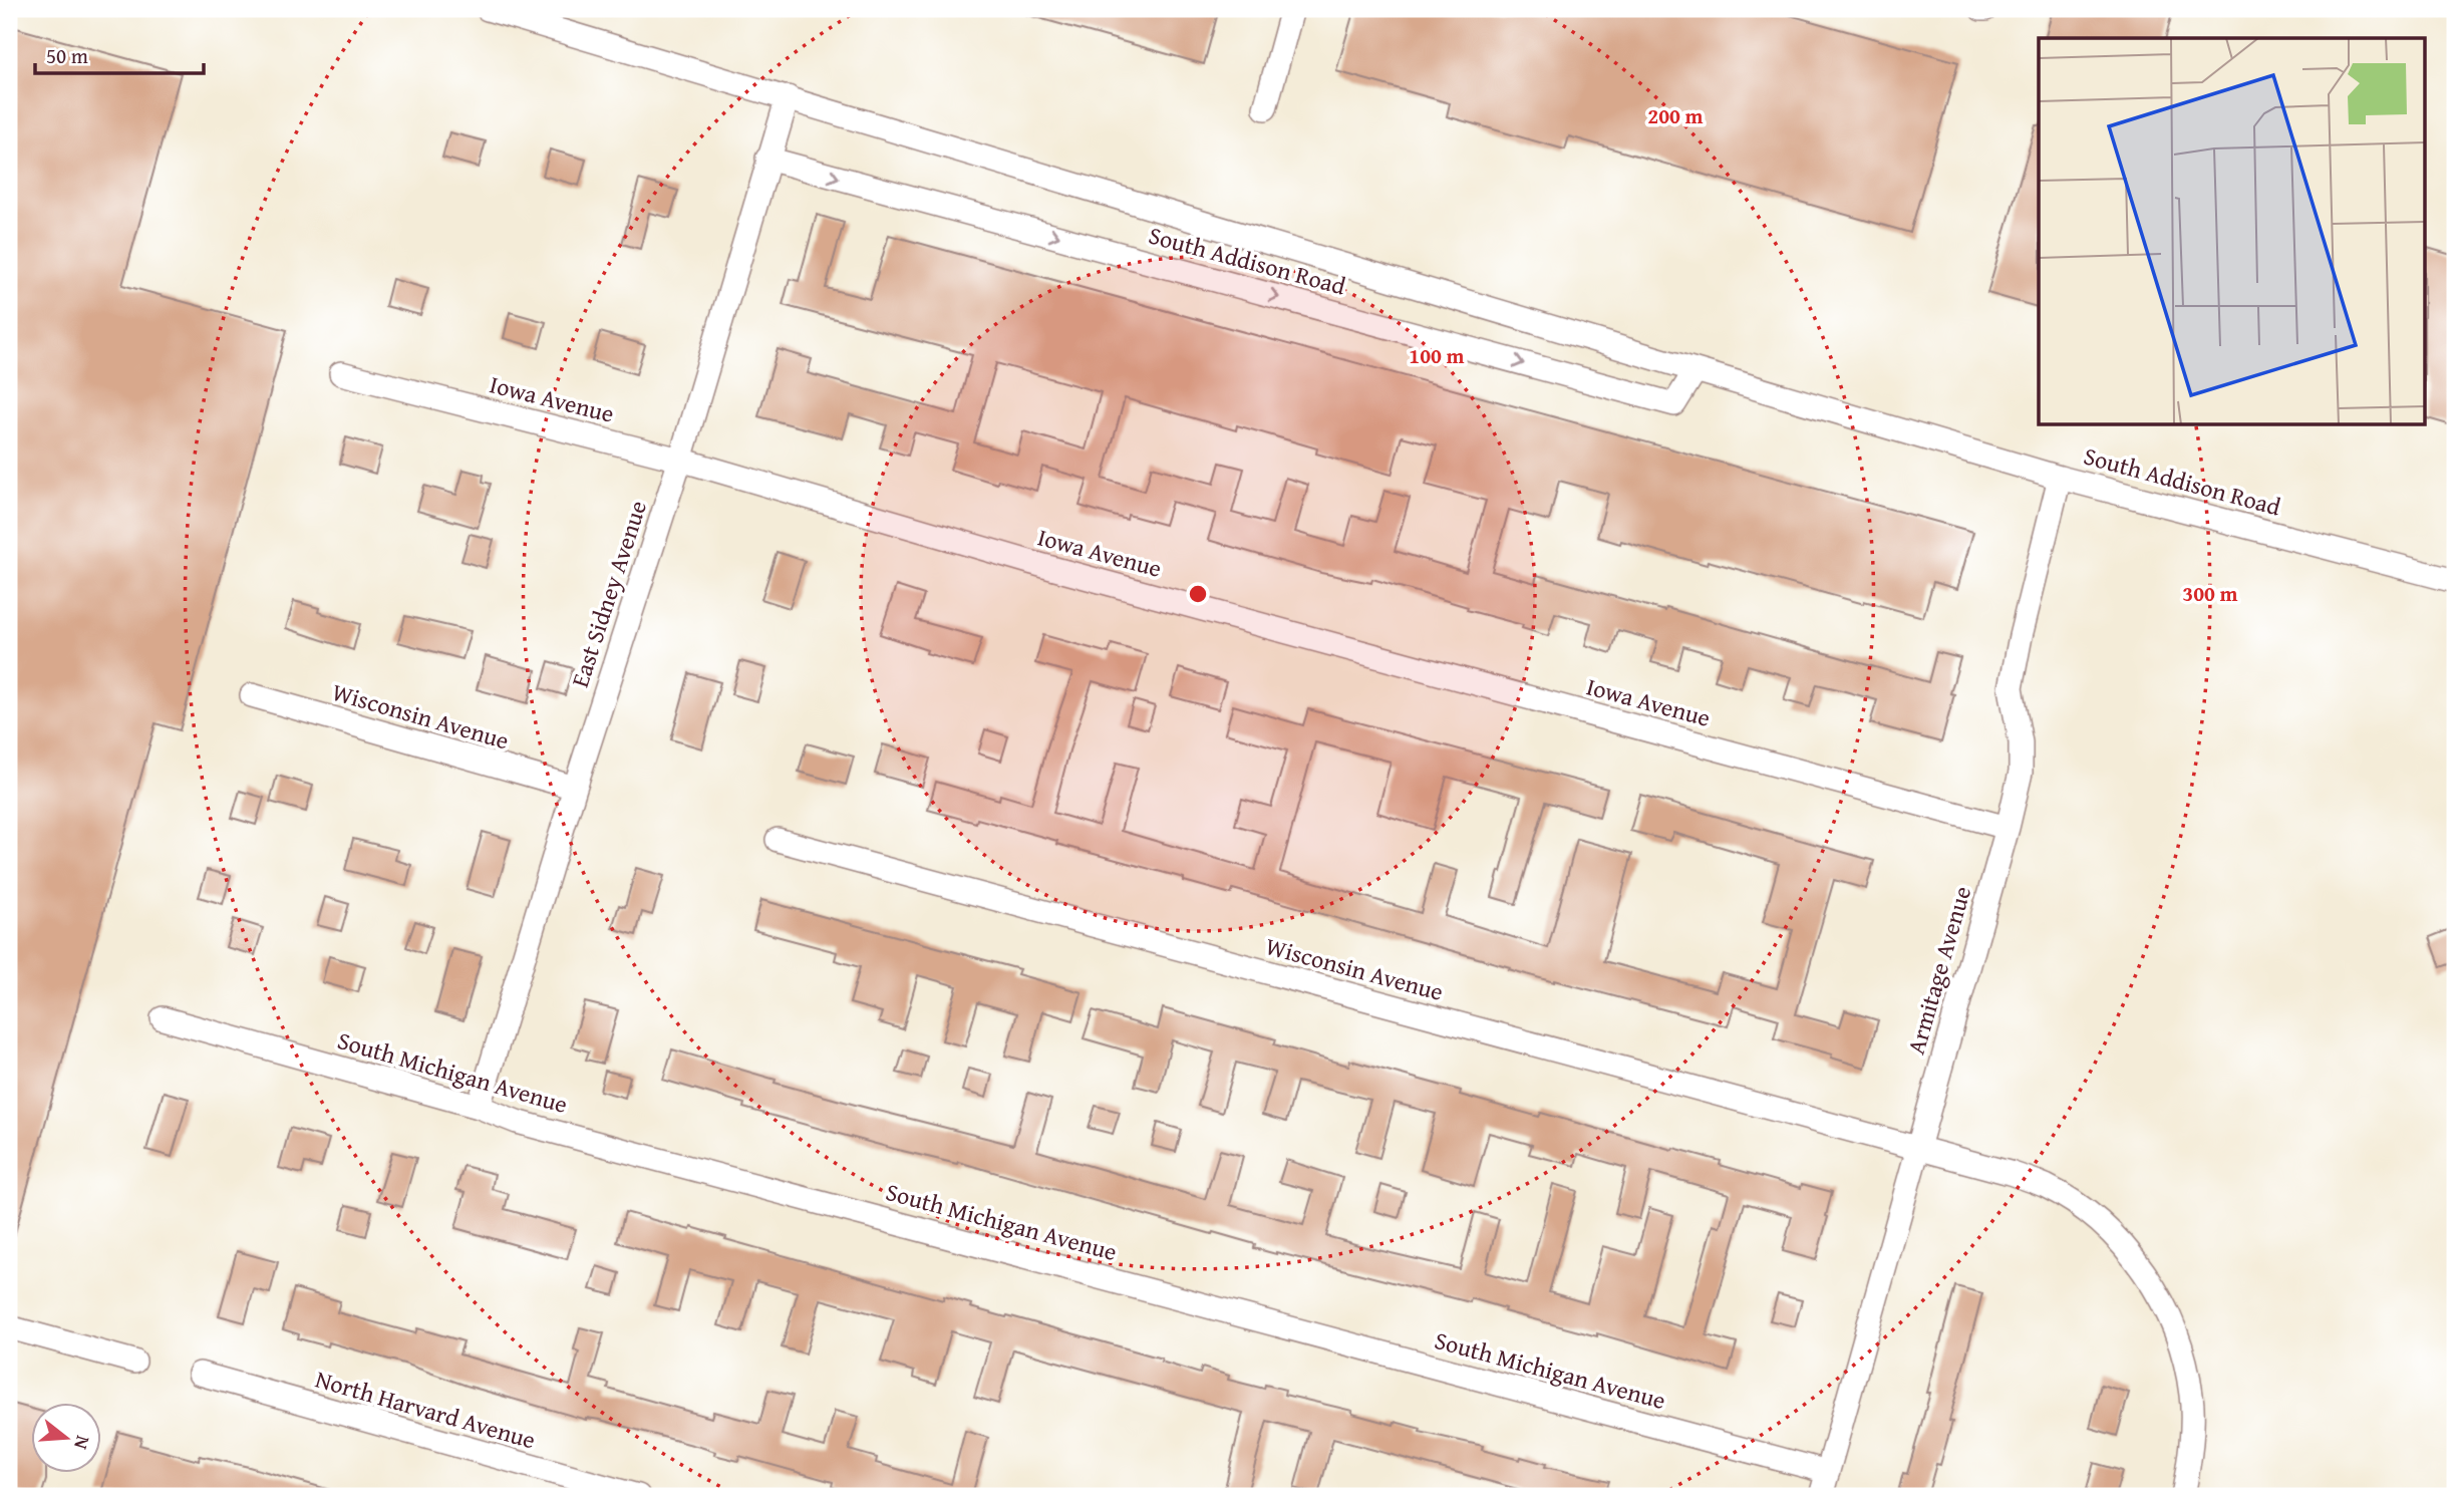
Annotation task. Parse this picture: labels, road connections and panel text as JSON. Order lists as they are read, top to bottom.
{
  "streets": {
    "street": [
      "South Addison Road",
      "Iowa Avenue",
      "East Sidney Avenue",
      "Wisconsin Avenue",
      "Armitage Avenue",
      "South Michigan Avenue",
      "North Harvard Avenue"
    ]
  },
  "crossings": [
    ["South Addison Road", "East Sidney Avenue"],
    ["South Addison Road", "Armitage Avenue"],
    ["Iowa Avenue", "East Sidney Avenue"],
    ["Iowa Avenue", "Armitage Avenue"],
    ["East Sidney Avenue", "Wisconsin Avenue"],
    ["East Sidney Avenue", "South Michigan Avenue"],
    ["Wisconsin Avenue", "Armitage Avenue"],
    ["Armitage Avenue", "South Michigan Avenue"]
  ],
  "scale_bar": "50 m",
  "north": "right",
  "rings": ["200 m", "100 m", "300 m"]
}
